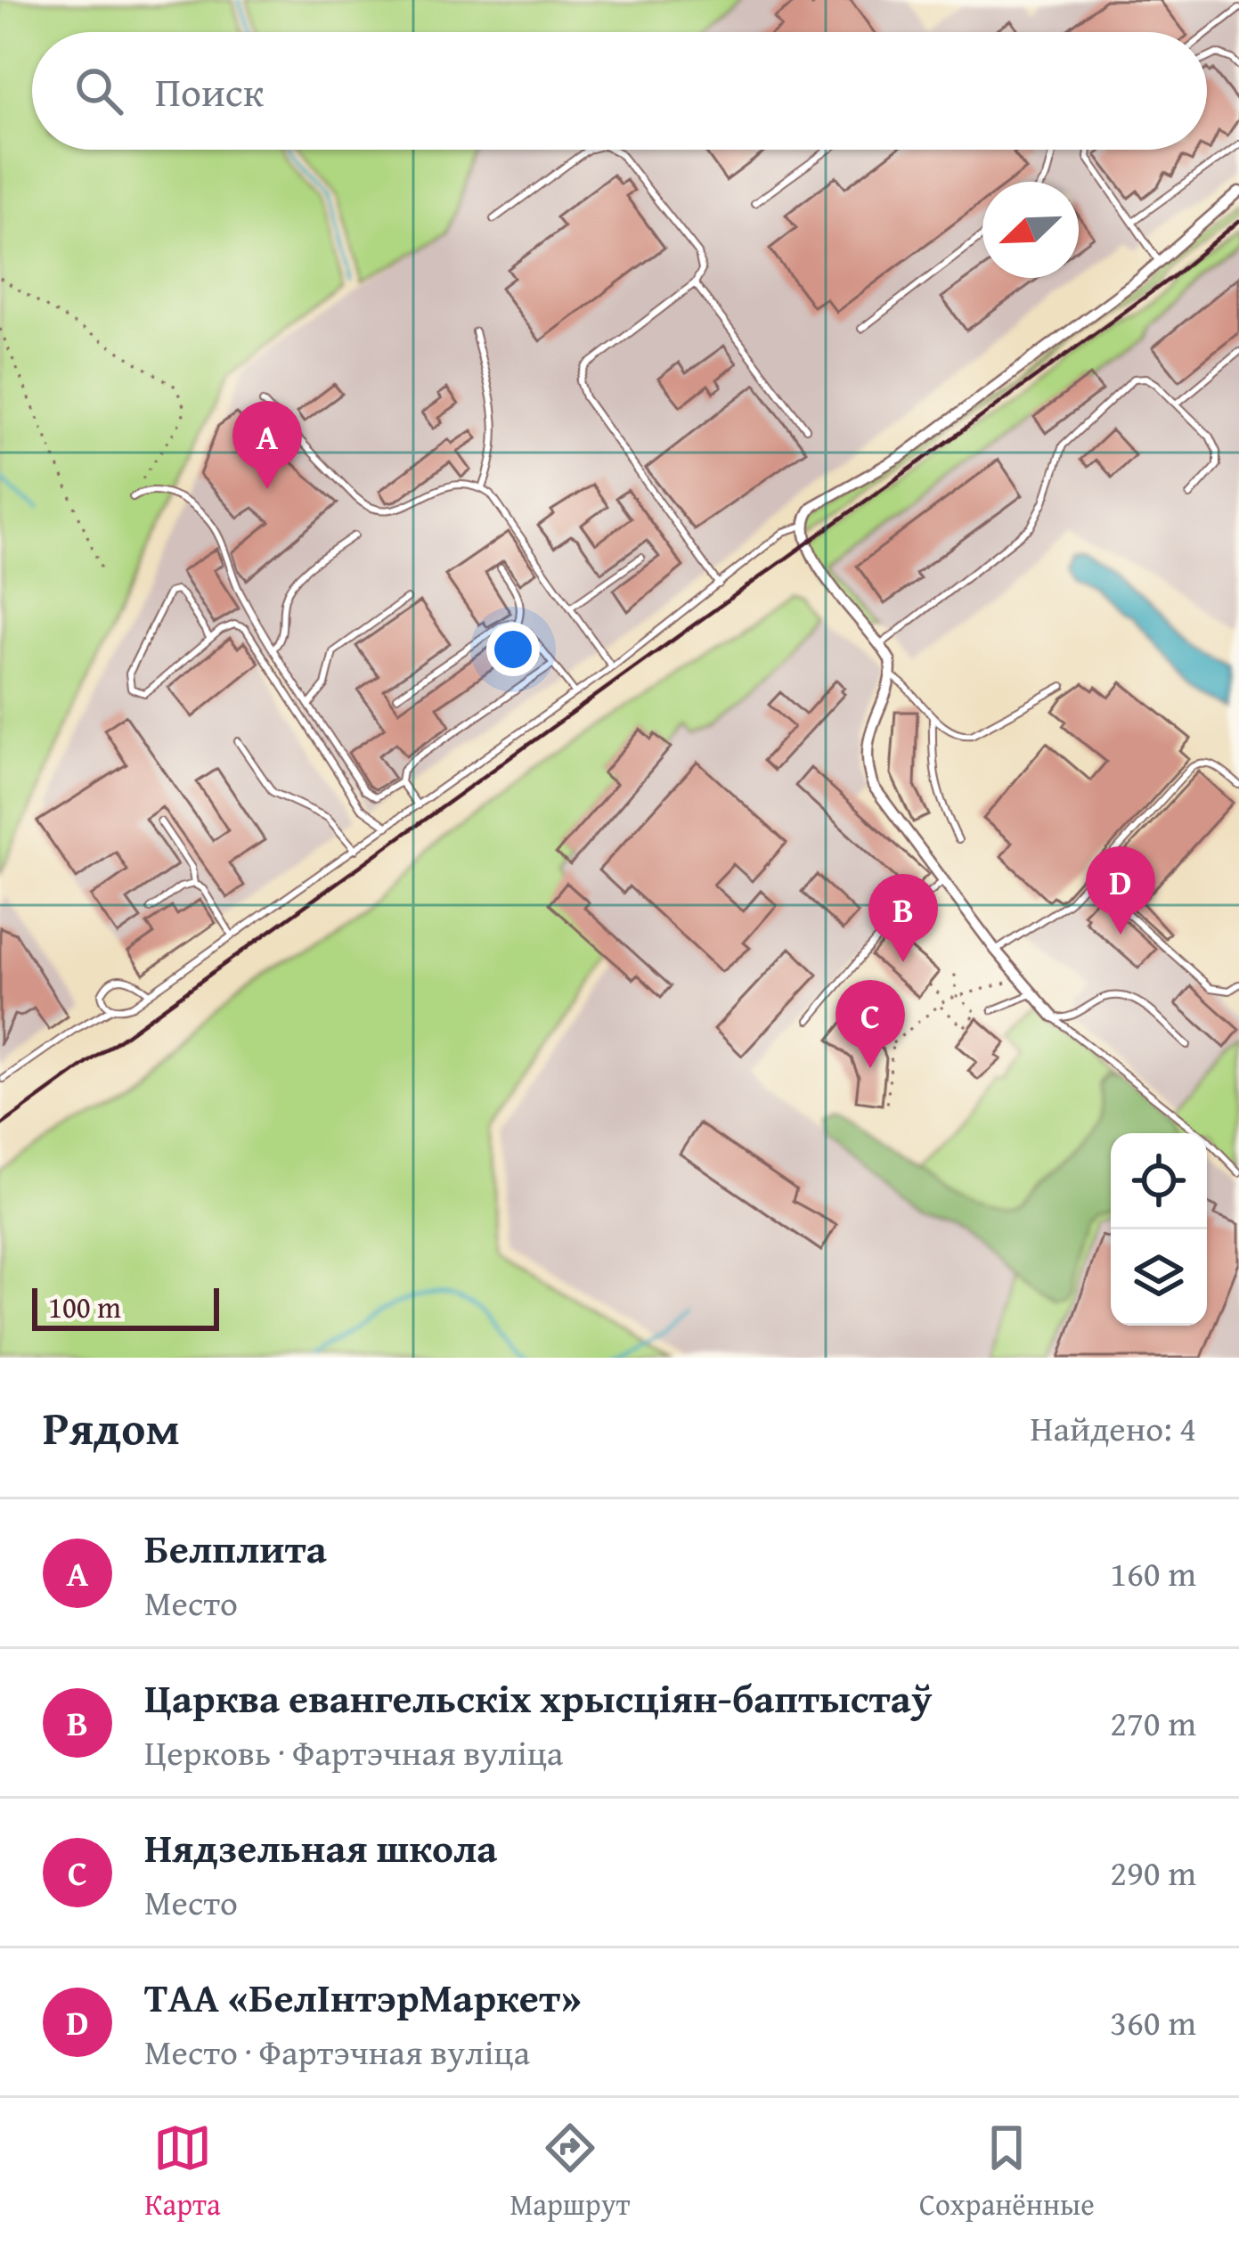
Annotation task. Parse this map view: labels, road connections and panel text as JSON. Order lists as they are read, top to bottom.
{
  "scale_bar": "100 m",
  "north": "bottom left",
  "page": {
    "search": "Поиск",
    "pins": [
      "A",
      "D",
      "B",
      "C"
    ],
    "scale": "100 m",
    "heading": ["Рядом", "Найдено: 4"],
    "list": [
      {
        "mark": "A",
        "name": "Белплита",
        "note": "Место",
        "value": "160 m"
      },
      {
        "mark": "B",
        "name": "Царква евангельскіх хрысціян-баптыстаў",
        "note": "Церковь · Фартэчная вуліца",
        "value": "270 m"
      },
      {
        "mark": "C",
        "name": "Нядзельная школа",
        "note": "Место",
        "value": "290 m"
      },
      {
        "mark": "D",
        "name": "ТАА «БелІнтэрМаркет»",
        "note": "Место · Фартэчная вуліца",
        "value": "360 m"
      }
    ],
    "nav": ["Карта", "Маршрут", "Сохранённые"]
  }
}
